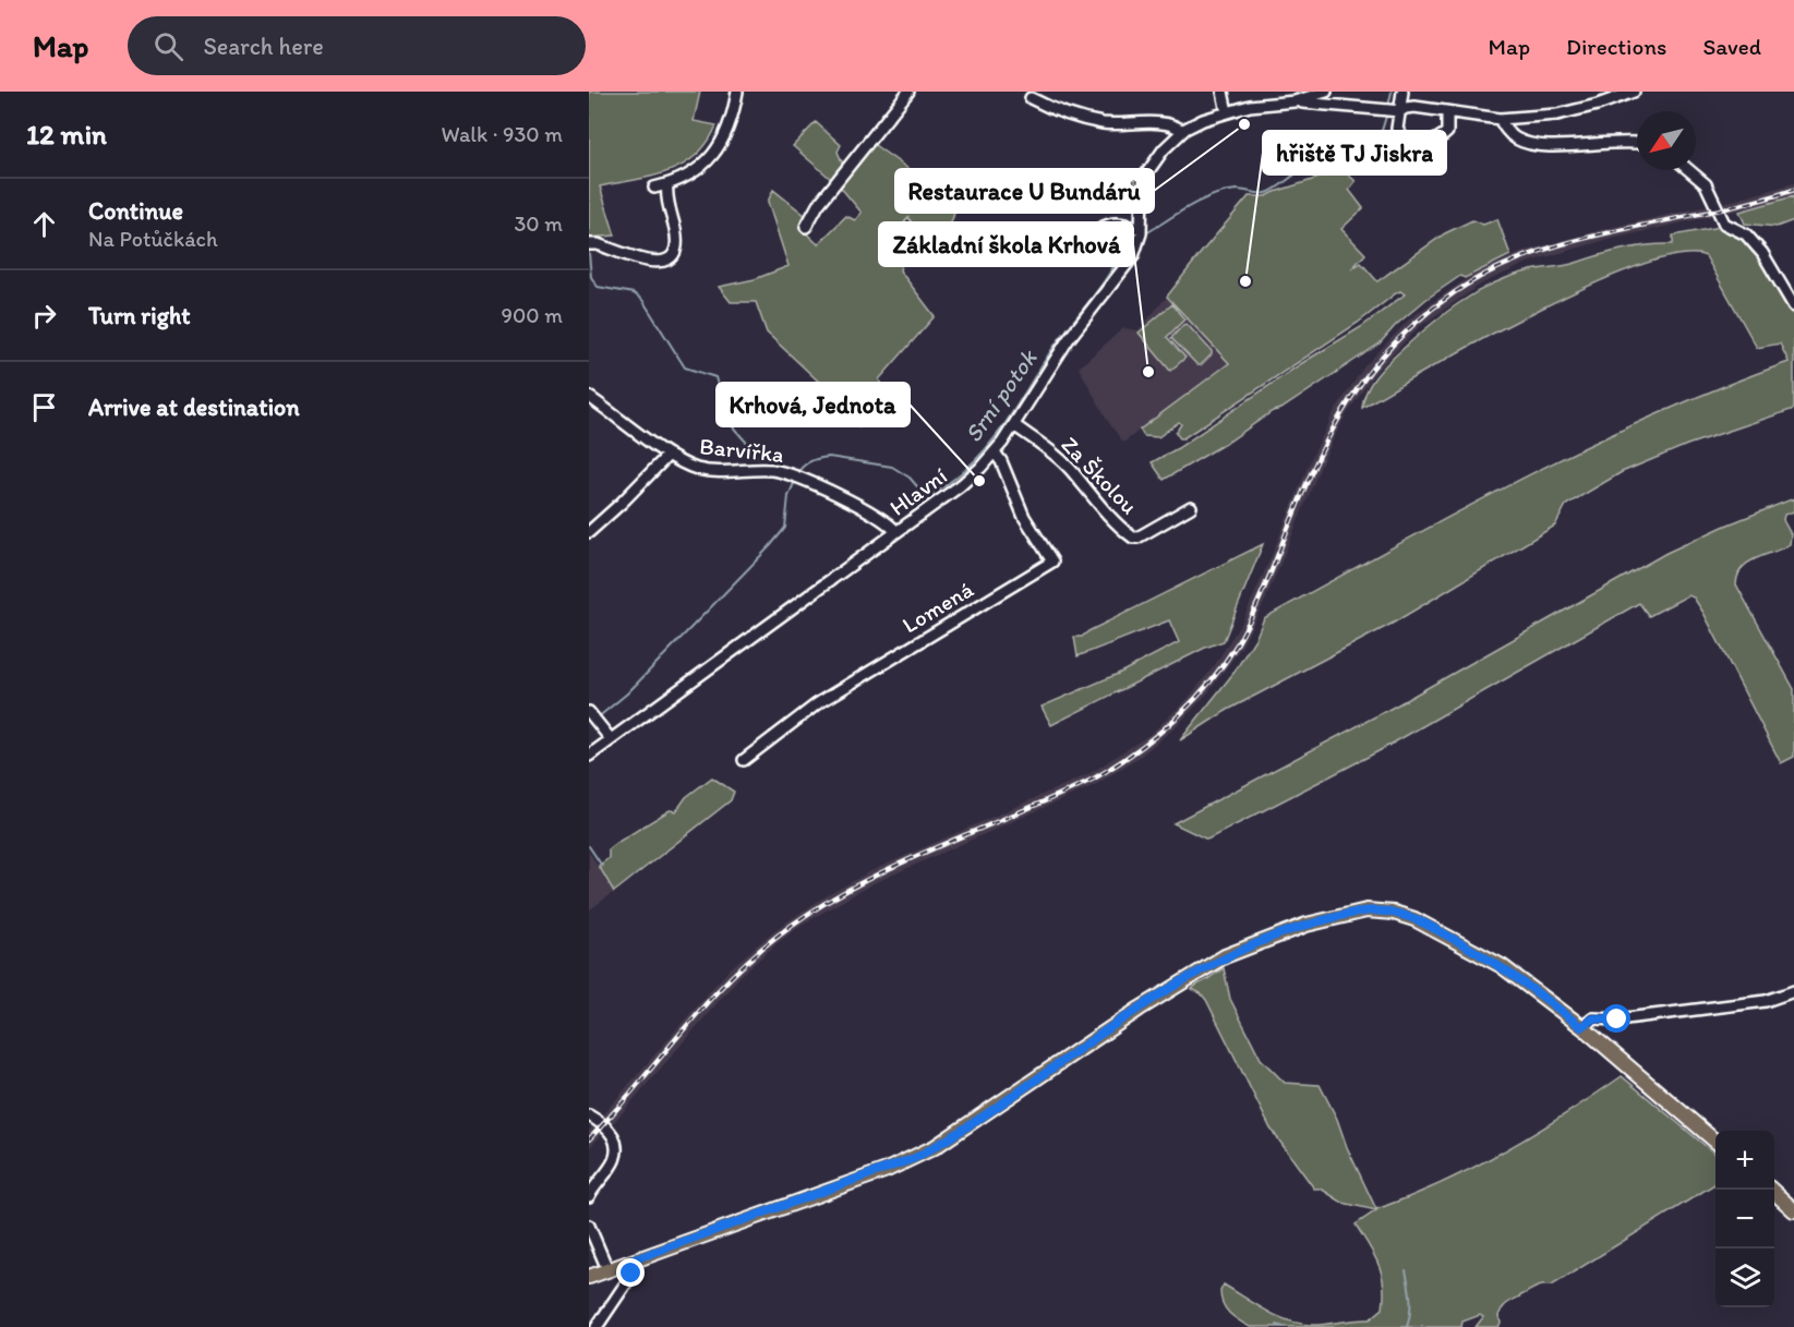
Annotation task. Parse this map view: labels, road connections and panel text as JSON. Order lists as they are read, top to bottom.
{
  "streets": {
    "street": [
      "Barvířka",
      "Za Školou",
      "Hlavní",
      "Lomená"
    ]
  },
  "crossings": [
    ["Barvířka", "Hlavní"],
    ["Za Školou", "Hlavní"],
    ["Hlavní", "Lomená"]
  ],
  "water": ["Srní potok"],
  "places": [
    "Restaurace U Bundárů",
    "hřiště TJ Jiskra",
    "Základní škola Krhová",
    "Krhová, Jednota"
  ],
  "north": "bottom left",
  "page": {
    "header": "Map",
    "search": "Search here",
    "nav": ["Map", "Directions", "Saved"],
    "heading": ["12 min", "Walk · 930 m"],
    "list": [
      ["Continue", "Na Potůčkách", "30 m"],
      ["Turn right", "900 m"],
      "Arrive at destination"
    ],
    "map_buttons": ["+", "−"]
  }
}
